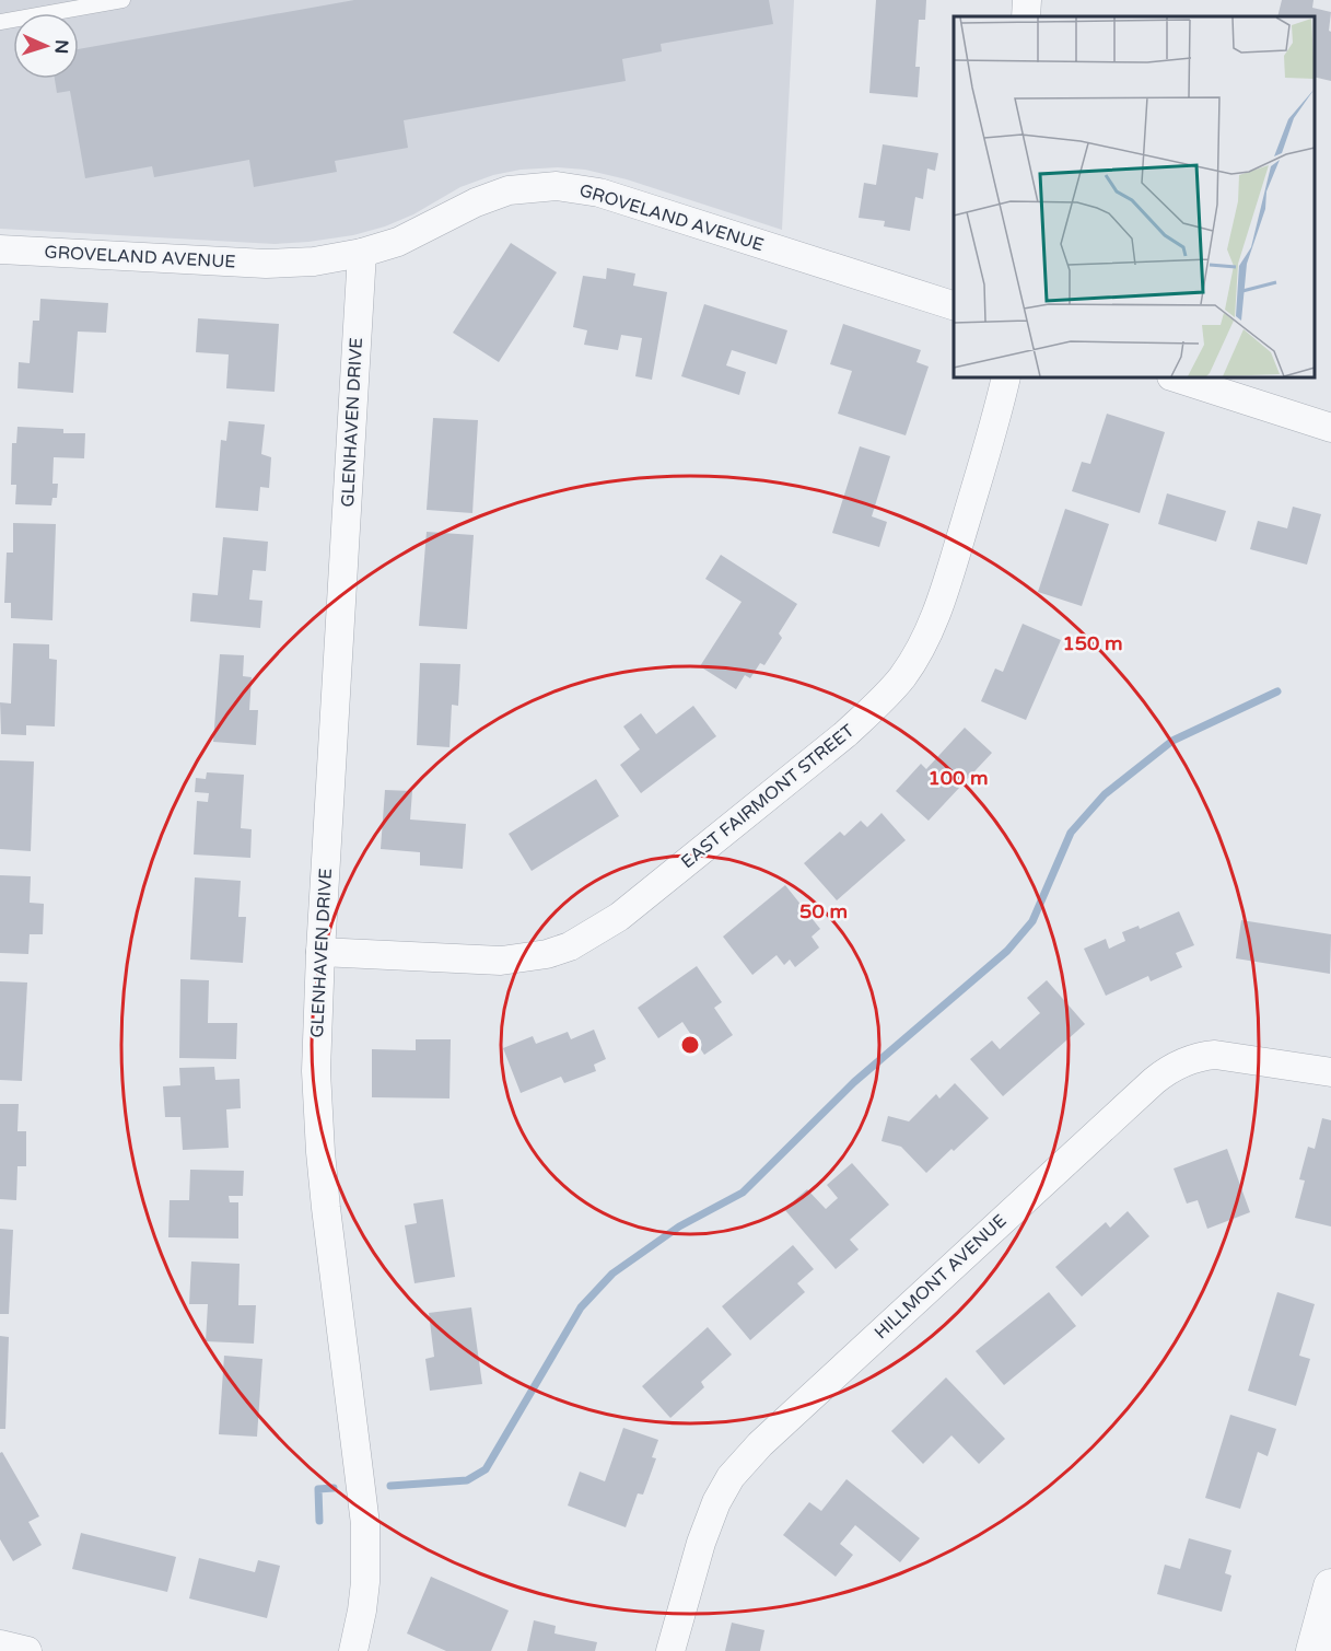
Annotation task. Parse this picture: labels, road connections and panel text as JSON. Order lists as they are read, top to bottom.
{
  "streets": {
    "street": [
      "GROVELAND AVENUE",
      "GLENHAVEN DRIVE",
      "EAST FAIRMONT STREET",
      "HILLMONT AVENUE"
    ]
  },
  "crossings": [
    ["GROVELAND AVENUE", "GLENHAVEN DRIVE"],
    ["GLENHAVEN DRIVE", "EAST FAIRMONT STREET"]
  ],
  "north": "right",
  "rings": ["150 m", "100 m", "50 m"]
}
